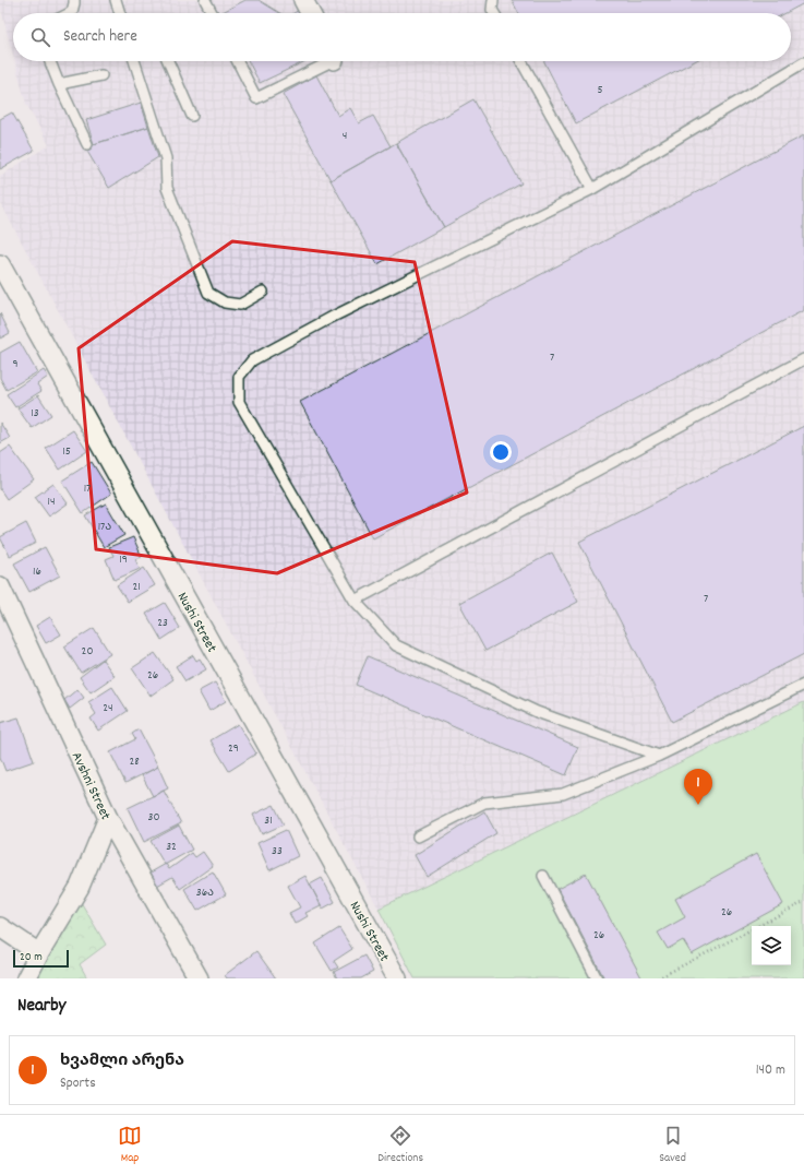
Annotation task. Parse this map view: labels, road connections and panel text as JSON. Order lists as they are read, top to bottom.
{
  "streets": {
    "street": ["Nushi Street", "Avshni Street"]
  },
  "house_numbers": [
    "5",
    "4",
    "7",
    "9",
    "13",
    "15",
    "17",
    "14",
    "17ა",
    "19",
    "16",
    "21",
    "7",
    "23",
    "20",
    "26",
    "24",
    "29",
    "28",
    "30",
    "31",
    "32",
    "33",
    "36ა",
    "26",
    "26"
  ],
  "scale_bar": "20 m",
  "page": {
    "search": "Search here",
    "pins": "1",
    "scale": "20 m",
    "heading": "Nearby",
    "list": [
      {
        "mark": "1",
        "name": "ხვამლი არენა",
        "note": "Sports",
        "value": "140 m"
      }
    ],
    "nav": ["Map", "Directions", "Saved"]
  }
}
